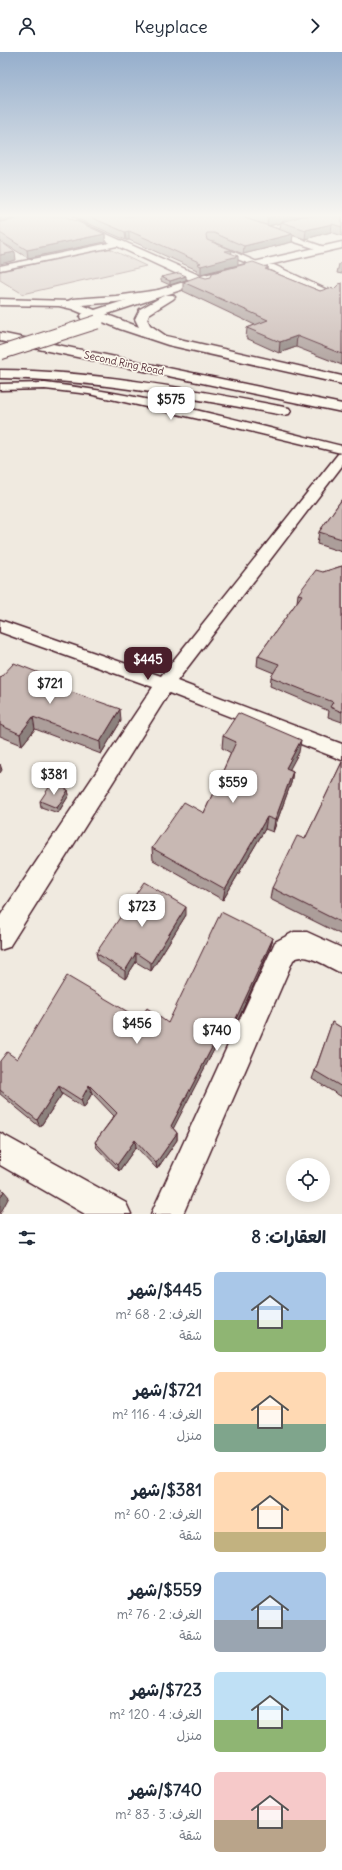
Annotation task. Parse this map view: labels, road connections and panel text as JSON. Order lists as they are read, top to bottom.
{
  "streets": {
    "main road": ["Second Ring Road"]
  },
  "page": {
    "header": "Keyplace",
    "price": [
      "$575",
      "$445",
      "$721",
      "$381",
      "$559",
      "$723",
      "$456",
      "$740"
    ],
    "heading": "العقارات: 8",
    "list": [
      {
        "name": "$445/شهر",
        "note": "الغرف: 2 · 68 m² · شقة"
      },
      {
        "name": "$721/شهر",
        "note": "الغرف: 4 · 116 m² · منزل"
      },
      {
        "name": "$381/شهر",
        "note": "الغرف: 2 · 60 m² · شقة"
      },
      {
        "name": "$559/شهر",
        "note": "الغرف: 2 · 76 m² · شقة"
      },
      {
        "name": "$723/شهر",
        "note": "الغرف: 4 · 120 m² · منزل"
      },
      {
        "name": "$740/شهر",
        "note": "الغرف: 3 · 83 m² · شقة"
      }
    ]
  }
}
